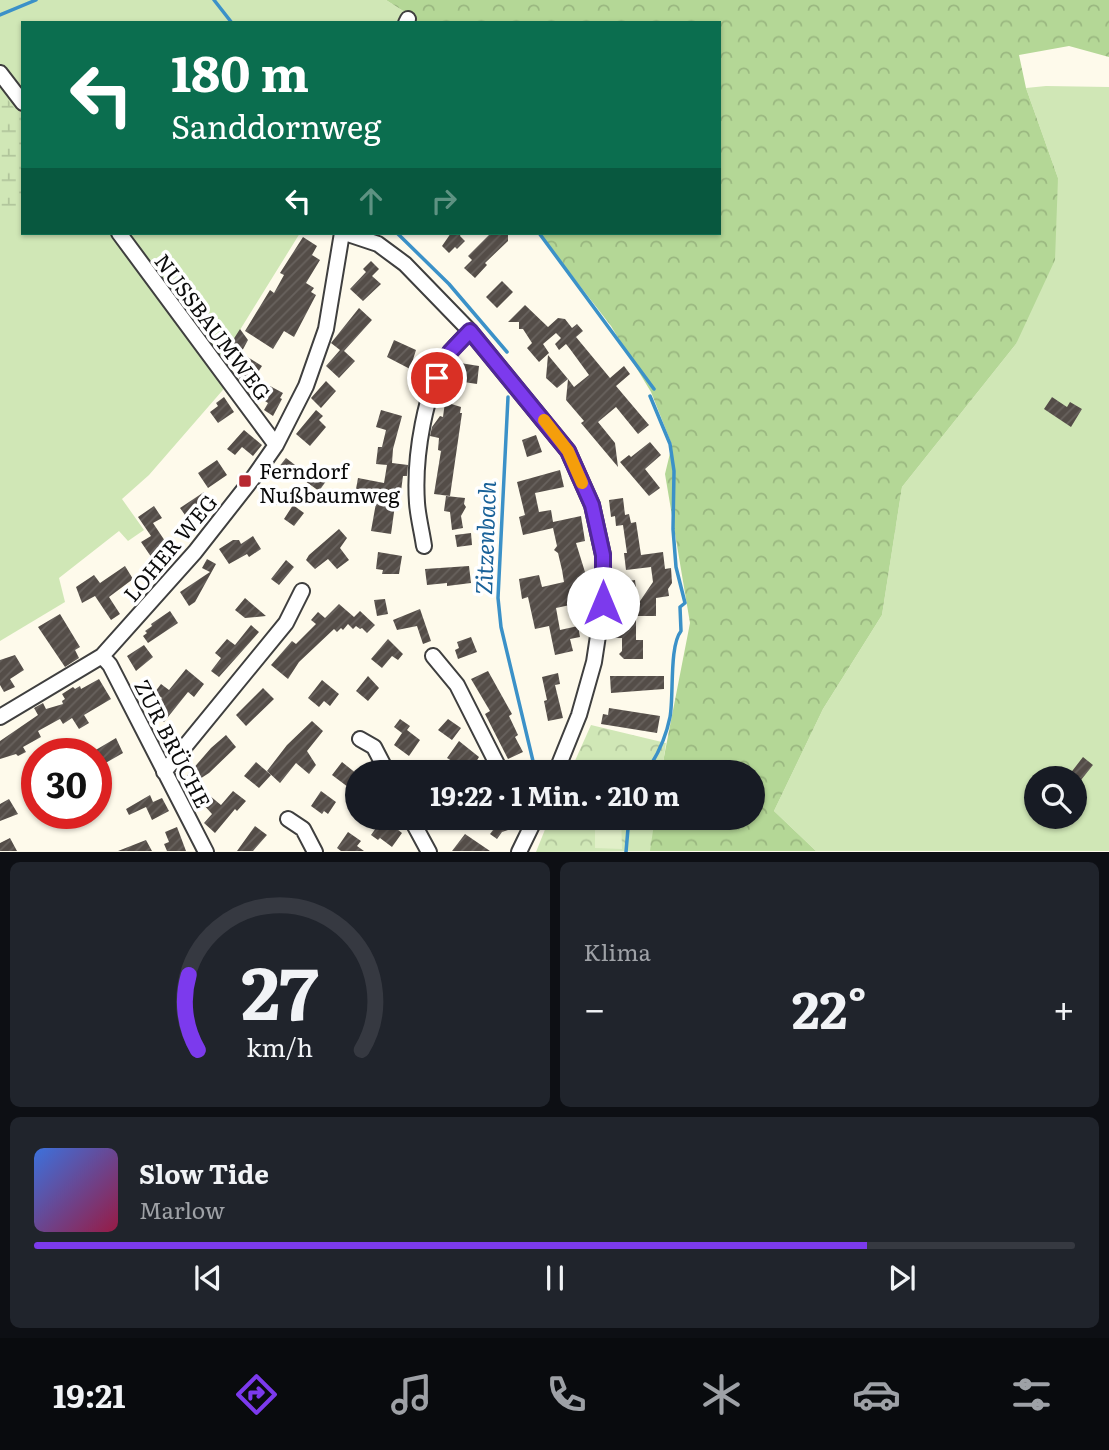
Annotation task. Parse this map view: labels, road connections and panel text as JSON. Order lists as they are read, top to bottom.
{
  "streets": {
    "street": ["NUSSBAUMWEG", "LOHER WEG", "ZUR BRÜCHE"]
  },
  "crossings": [
    ["NUSSBAUMWEG", "LOHER WEG"],
    ["LOHER WEG", "ZUR BRÜCHE"]
  ],
  "water": ["Zitzenbach"],
  "places": {
    "transit": ["Ferndorf Nußbaumweg"]
  },
  "page": {
    "turn": ["180 m", "Sanddornweg"],
    "limit": "30",
    "trip": "19:22 · 1 Min. · 210 m",
    "tile": "Klima",
    "heat": ["−", "22°", "+"],
    "song": ["Slow Tide", "Marlow"],
    "tabs": "19:21",
    "gauge": ["27", "km/h"]
  }
}
